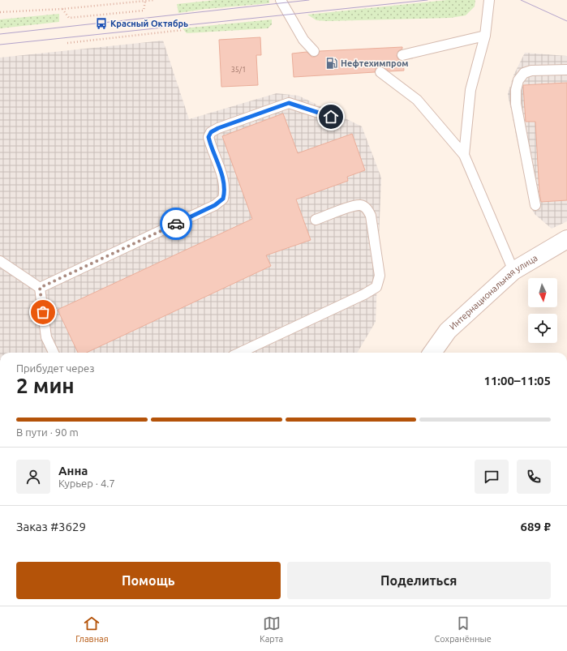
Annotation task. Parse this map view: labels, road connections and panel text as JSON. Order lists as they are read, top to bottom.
{
  "streets": {
    "street": ["Интернациональная улица"]
  },
  "places": {
    "bus stop": ["Красный Октябрь"],
    "fuel station": ["Нефтехимпром"]
  },
  "house_numbers": ["35/1"],
  "north": "bottom",
  "page": {
    "heading": ["2 мин", "Прибудет через", "11:00–11:05"],
    "panel": [
      "Анна",
      "Курьер · 4.7",
      "Заказ #3629",
      "689 ₽"
    ],
    "bar": "В пути · 90 m",
    "buttons": ["Помощь", "Поделиться"],
    "tabs": ["Главная", "Карта", "Сохранённые"]
  }
}
